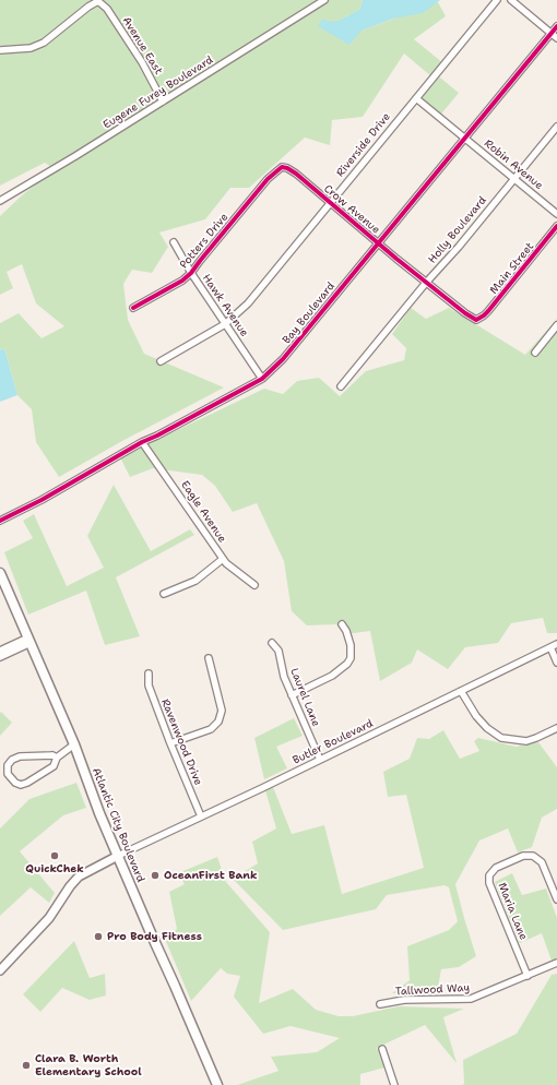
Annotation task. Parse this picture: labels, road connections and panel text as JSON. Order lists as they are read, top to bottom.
{
  "streets": {
    "highway": ["Atlantic City Boulevard"],
    "street": [
      "Avenue East",
      "Eugene Furey Boulevard",
      "Riverside Drive",
      "Robin Avenue",
      "Crow Avenue",
      "Holly Boulevard",
      "Potters Drive",
      "Main Street",
      "Hawk Avenue",
      "Bay Boulevard",
      "Eagle Avenue",
      "Laurel Lane",
      "Ravenwood Drive",
      "Butler Boulevard",
      "Maria Lane",
      "Tallwood Way"
    ]
  },
  "crossings": [
    ["Avenue East", "Eugene Furey Boulevard"],
    ["Riverside Drive", "Robin Avenue"],
    ["Riverside Drive", "Crow Avenue"],
    ["Riverside Drive", "Hawk Avenue"],
    ["Robin Avenue", "Holly Boulevard"],
    ["Robin Avenue", "Bay Boulevard"],
    ["Crow Avenue", "Holly Boulevard"],
    ["Crow Avenue", "Potters Drive"],
    ["Crow Avenue", "Main Street"],
    ["Crow Avenue", "Bay Boulevard"],
    ["Potters Drive", "Hawk Avenue"],
    ["Hawk Avenue", "Bay Boulevard"],
    ["Bay Boulevard", "Eagle Avenue"],
    ["Laurel Lane", "Butler Boulevard"],
    ["Ravenwood Drive", "Butler Boulevard"],
    ["Butler Boulevard", "Atlantic City Boulevard"],
    ["Maria Lane", "Tallwood Way"]
  ],
  "places": [
    "QuickChek",
    "OceanFirst Bank",
    "Pro Body Fitness",
    "Clara B. Worth Elementary School"
  ]
}
